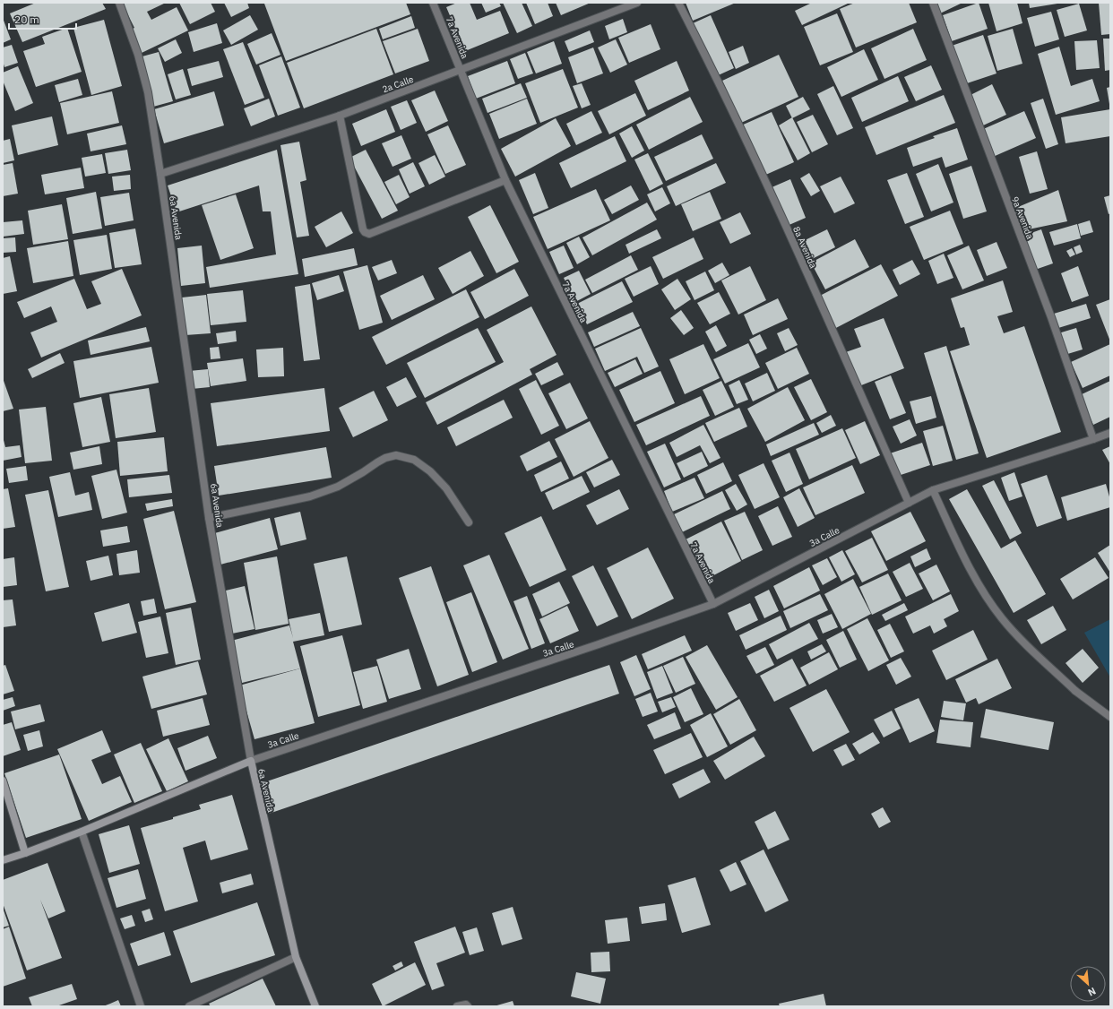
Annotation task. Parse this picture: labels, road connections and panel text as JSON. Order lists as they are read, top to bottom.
{
  "streets": {
    "street": [
      "7a Avenida",
      "2a Calle",
      "6a Avenida",
      "9a Avenida",
      "8a Avenida",
      "3a Calle"
    ]
  },
  "crossings": [
    ["7a Avenida", "2a Calle"],
    ["7a Avenida", "3a Calle"],
    ["2a Calle", "6a Avenida"],
    ["6a Avenida", "3a Calle"],
    ["9a Avenida", "3a Calle"],
    ["8a Avenida", "3a Calle"]
  ],
  "scale_bar": "20 m",
  "north": "bottom right"
}
